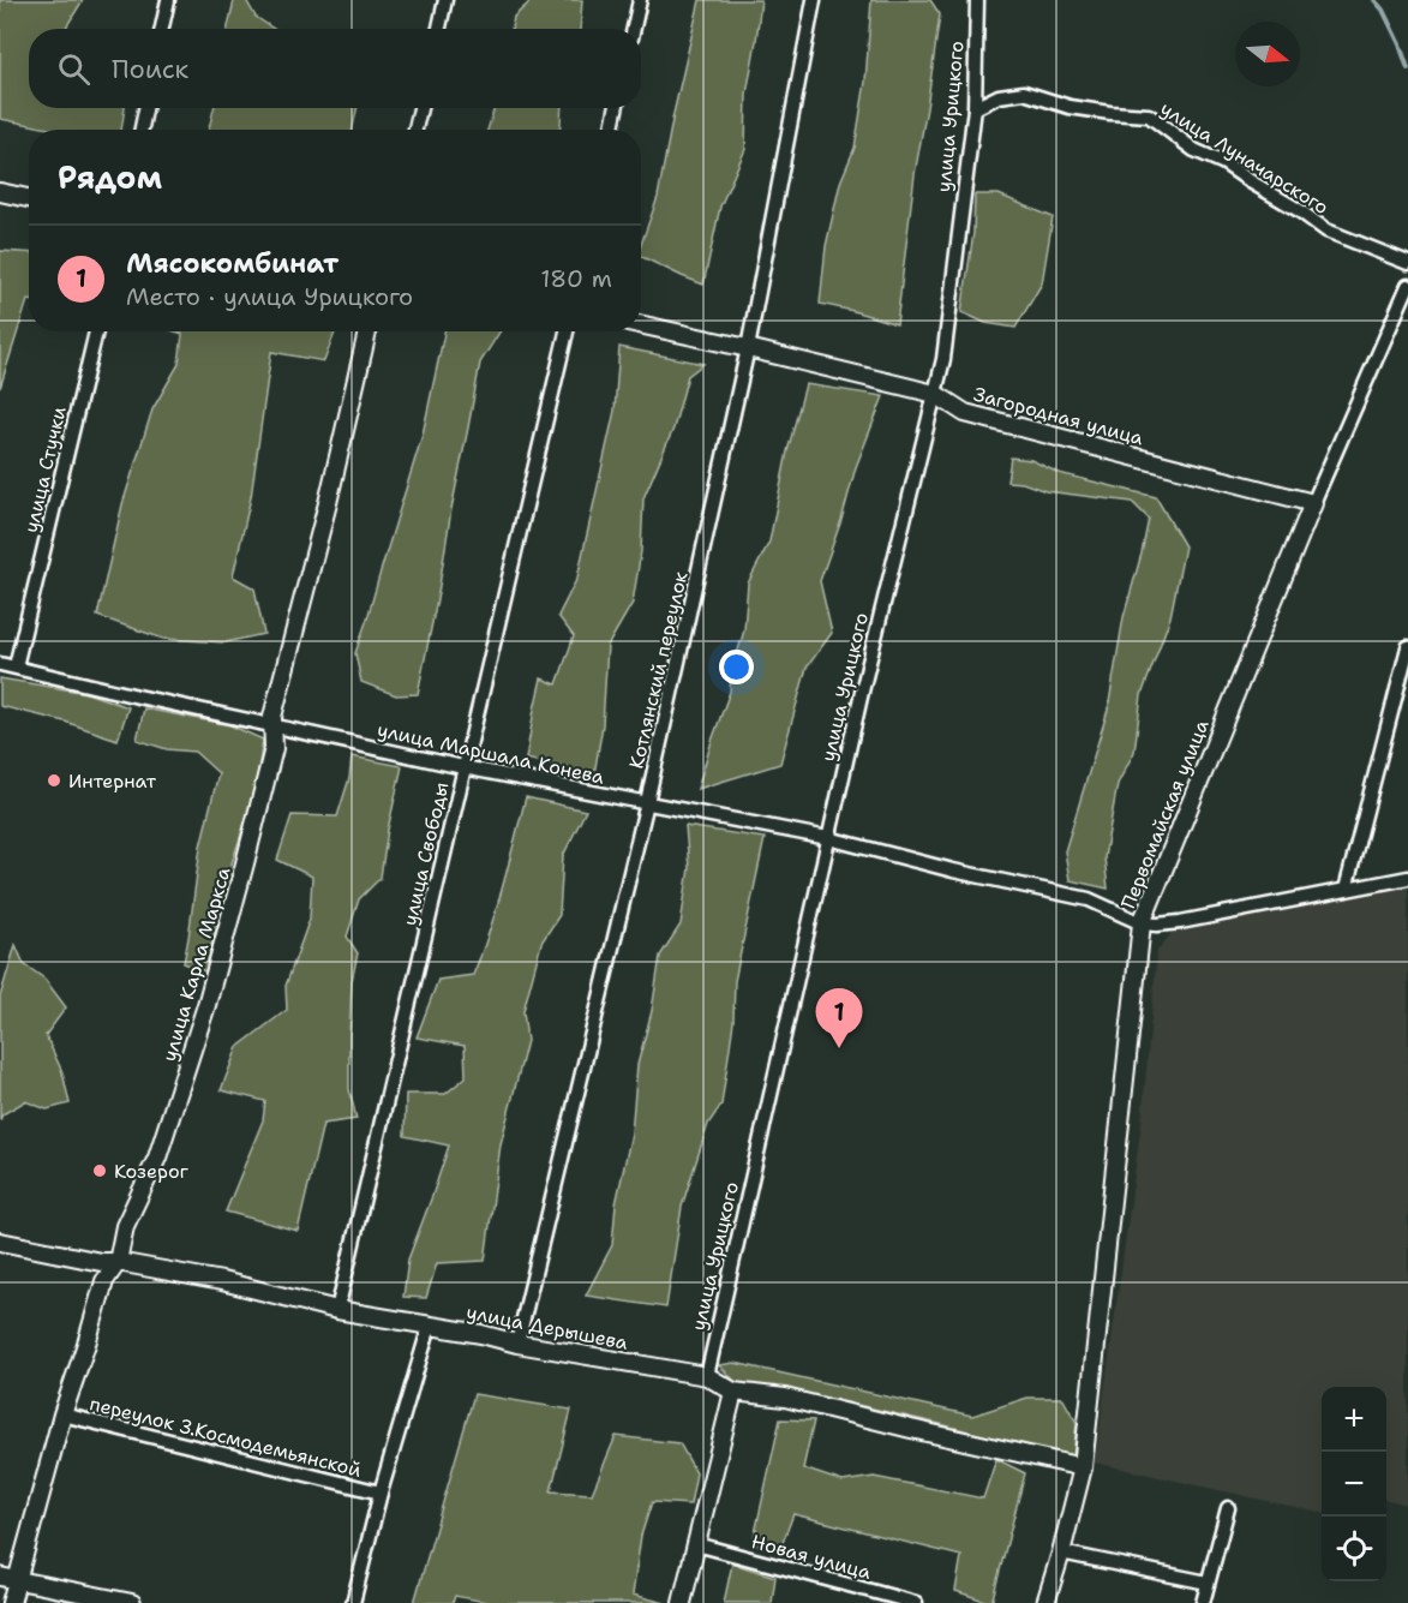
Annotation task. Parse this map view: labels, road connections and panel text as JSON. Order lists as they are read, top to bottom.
{
  "streets": {
    "street": [
      "улица Урицкого",
      "улица Луначарского",
      "Загородная улица",
      "улица Стучки",
      "Котлянский переулок",
      "улица Маршала Конева",
      "Первомайская улица",
      "улица Свободы",
      "улица Карла Маркса",
      "улица Дерышева",
      "переулок З.Космодемьянской",
      "Новая улица"
    ]
  },
  "crossings": [
    ["улица Урицкого", "улица Луначарского"],
    ["улица Урицкого", "Загородная улица"],
    ["улица Урицкого", "улица Маршала Конева"],
    ["улица Урицкого", "улица Дерышева"],
    ["Загородная улица", "Котлянский переулок"],
    ["Загородная улица", "Первомайская улица"],
    ["улица Стучки", "улица Маршала Конева"],
    ["Котлянский переулок", "улица Маршала Конева"],
    ["Котлянский переулок", "улица Дерышева"],
    ["улица Маршала Конева", "Первомайская улица"],
    ["улица Маршала Конева", "улица Свободы"],
    ["улица Маршала Конева", "улица Карла Маркса"],
    ["Первомайская улица", "улица Дерышева"],
    ["улица Свободы", "улица Дерышева"],
    ["улица Карла Маркса", "улица Дерышева"],
    ["улица Карла Маркса", "переулок З.Космодемьянской"]
  ],
  "places": ["Интернат", "Козерог"],
  "north": "right",
  "page": {
    "search": "Поиск",
    "heading": "Рядом",
    "list": [
      {
        "mark": "1",
        "name": "Мясокомбинат",
        "note": "Место · улица Урицкого",
        "value": "180 m"
      }
    ],
    "pins": "1",
    "map_buttons": ["+", "−"]
  }
}
